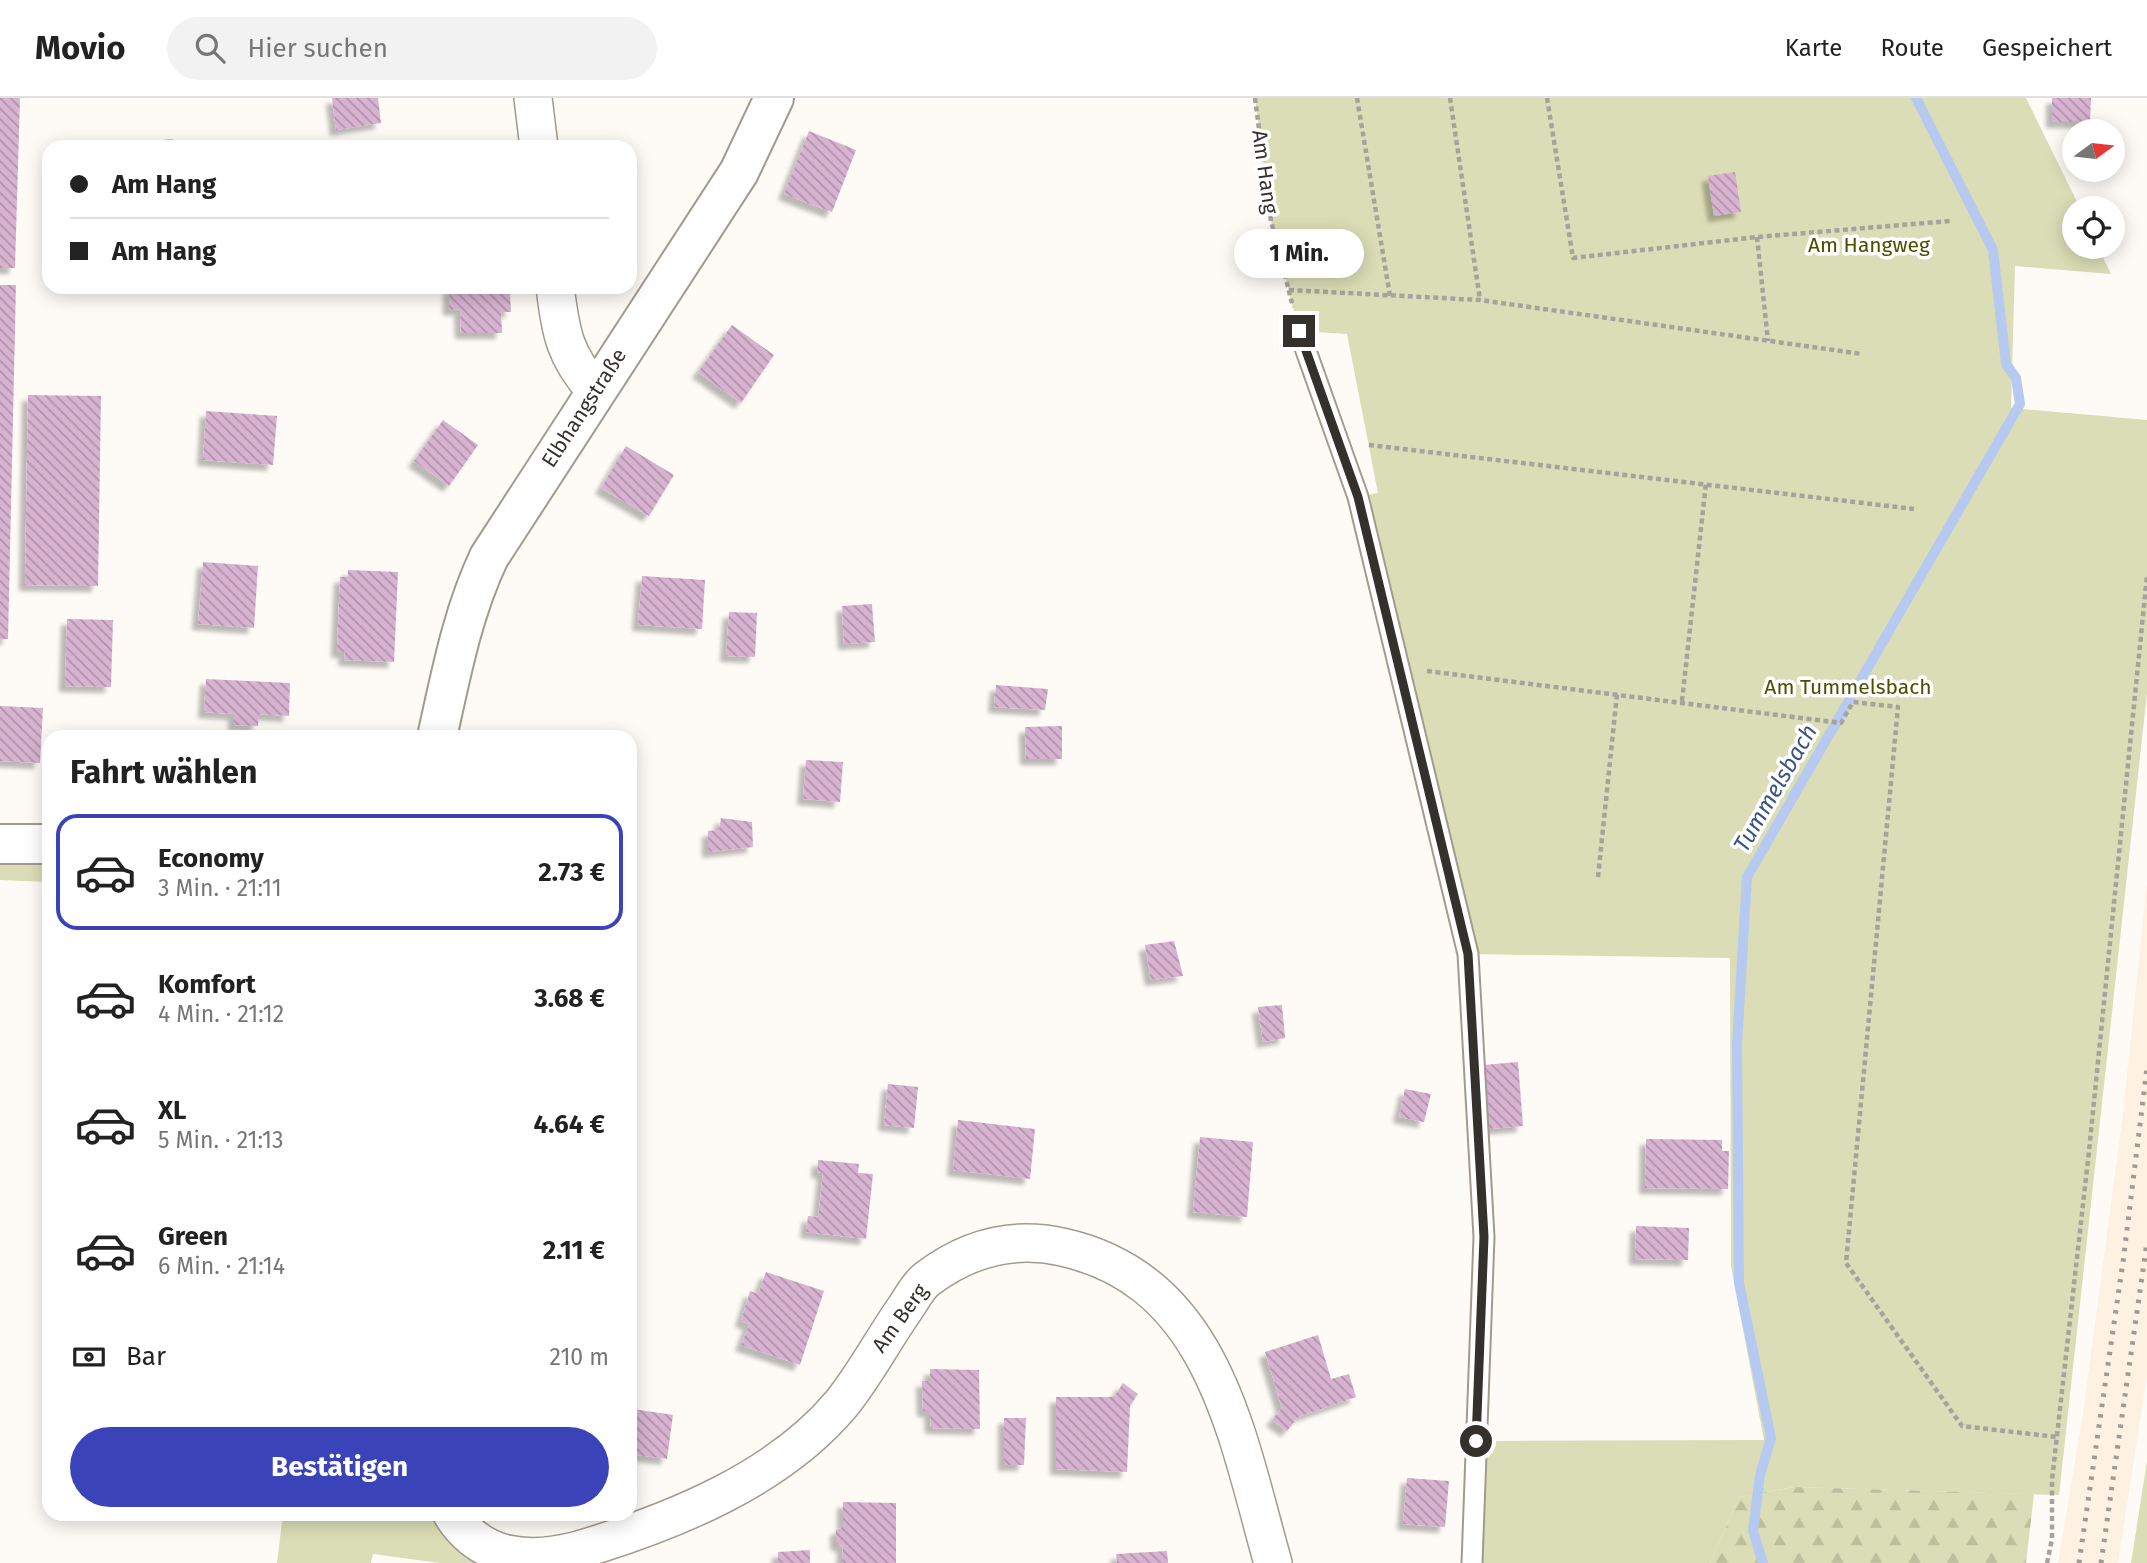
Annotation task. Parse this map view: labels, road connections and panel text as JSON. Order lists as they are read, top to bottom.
{
  "streets": {
    "street": ["Elbhangstraße", "Am Berg"],
    "path": ["Am Hang"]
  },
  "water": ["Tummelsbach"],
  "parks": ["Am Hangweg", "Am Tummelsbach"],
  "north": "right",
  "page": {
    "header": "Movio",
    "search": "Hier suchen",
    "nav": ["Karte", "Route", "Gespeichert"],
    "banner": ["Am Hang", "Am Hang"],
    "bubble": "1 Min.",
    "heading": "Fahrt wählen",
    "list": [
      {
        "name": "Economy",
        "note": "3 Min. · 21:11",
        "value": "2.73 €"
      },
      {
        "name": "Komfort",
        "note": "4 Min. · 21:12",
        "value": "3.68 €"
      },
      {
        "name": "XL",
        "note": "5 Min. · 21:13",
        "value": "4.64 €"
      },
      {
        "name": "Green",
        "note": "6 Min. · 21:14",
        "value": "2.11 €"
      }
    ],
    "pay": ["Bar", "210 m"],
    "buttons": "Bestätigen"
  }
}
